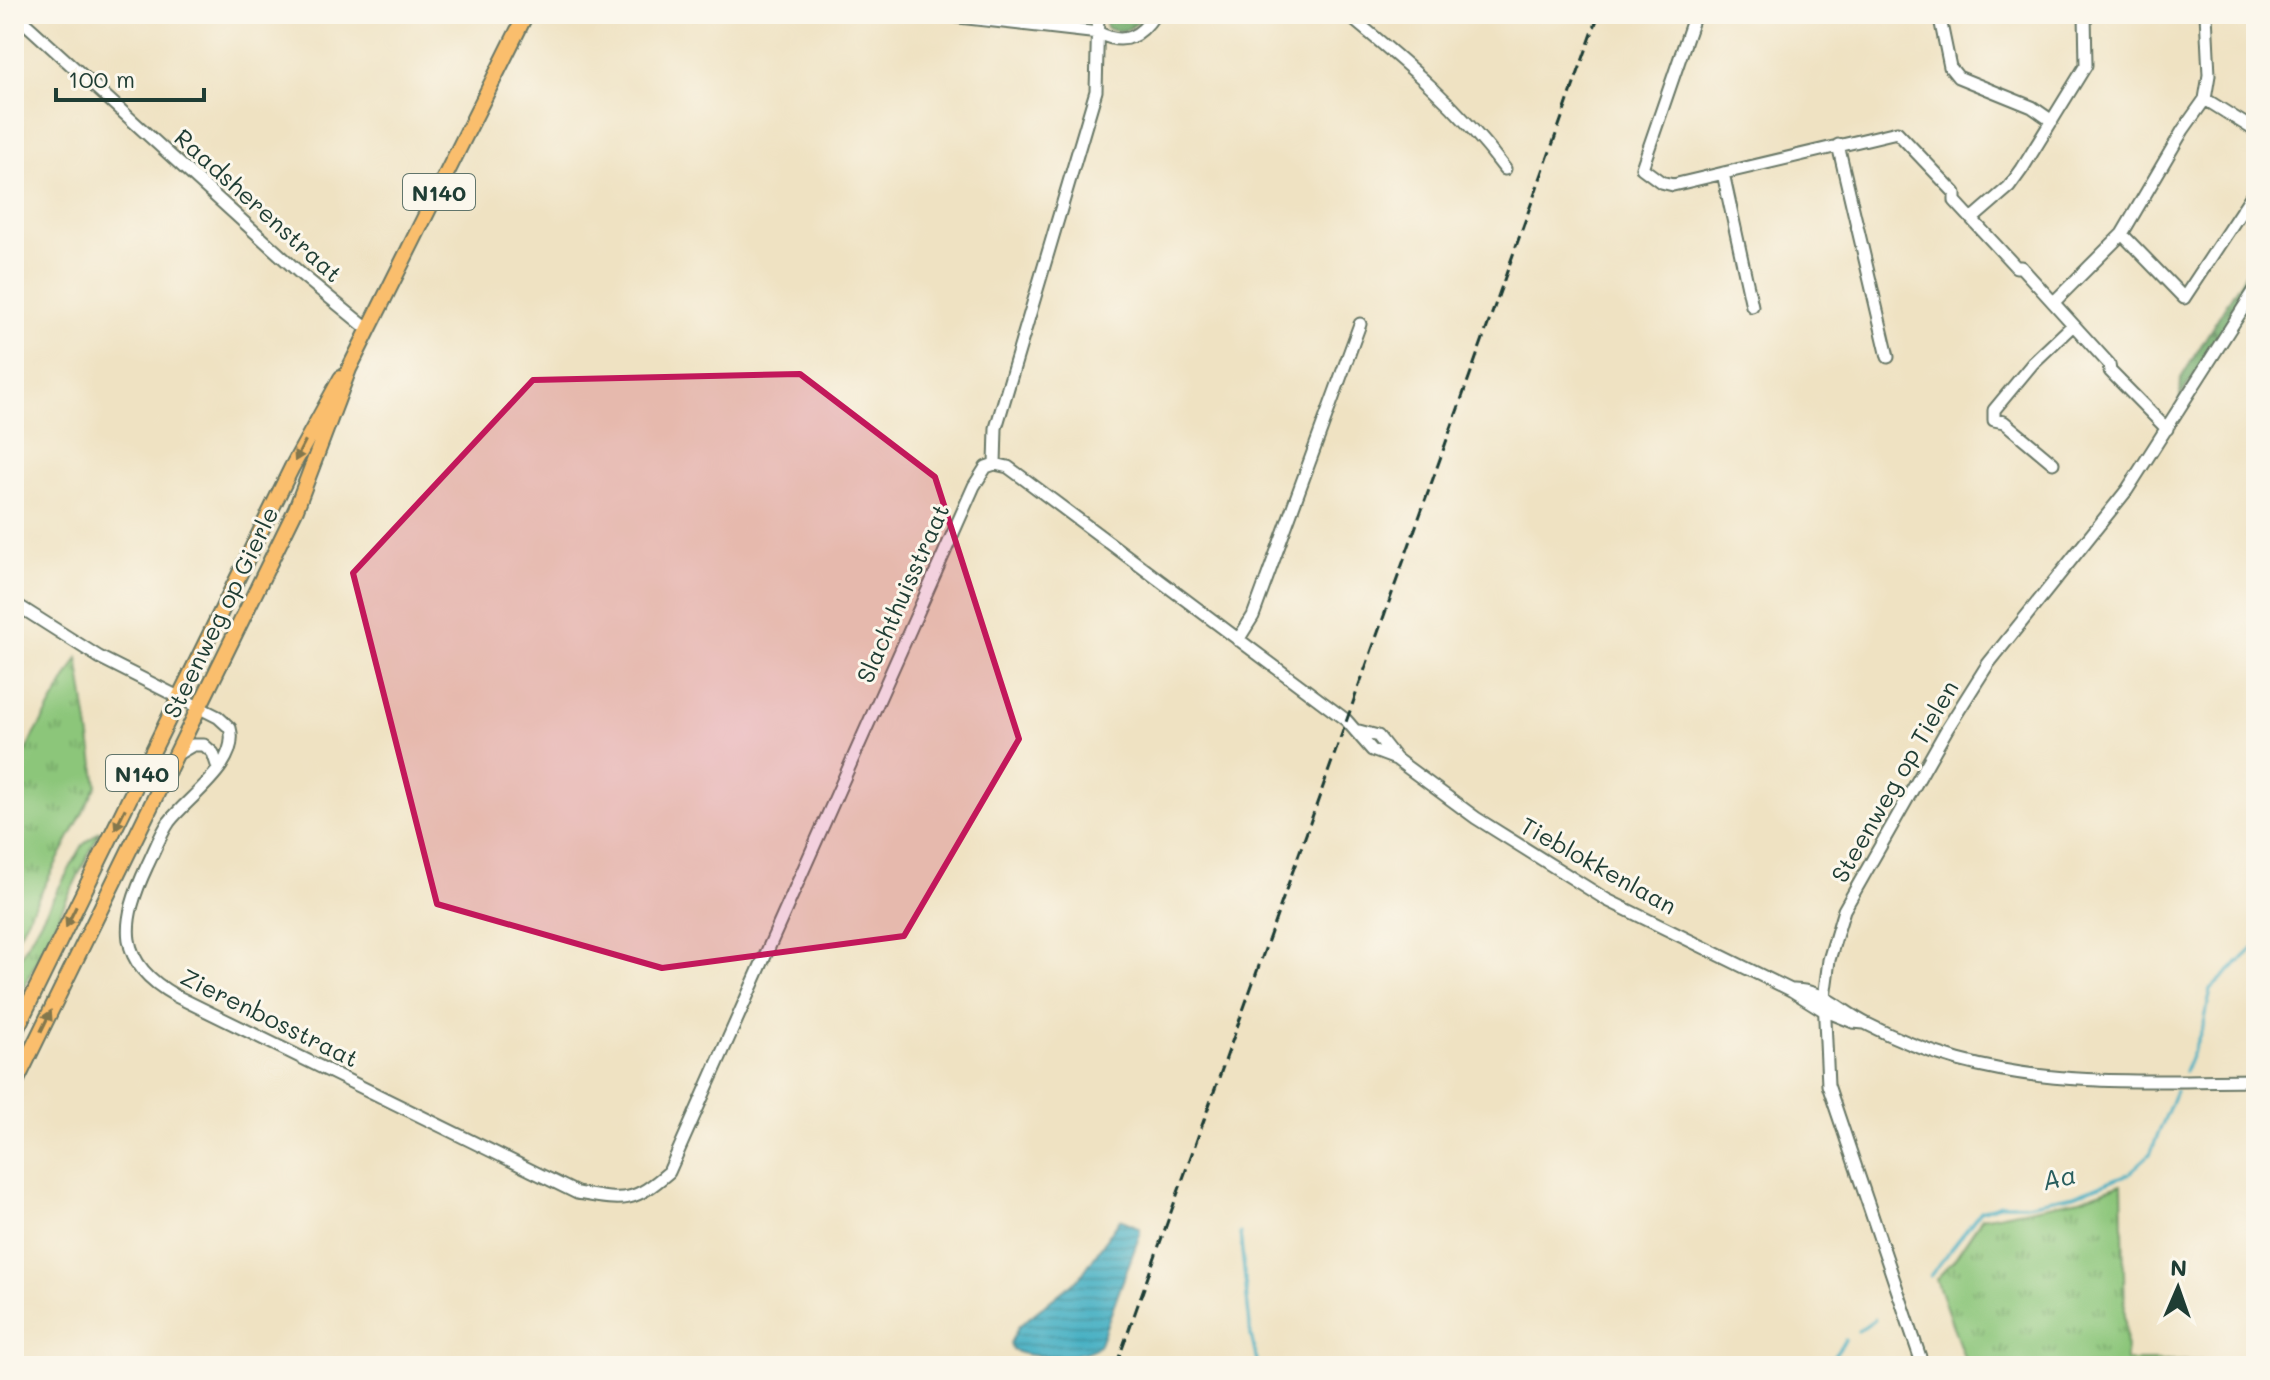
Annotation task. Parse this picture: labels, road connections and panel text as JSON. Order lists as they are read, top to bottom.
{
  "streets": {
    "main road": ["N140", "Steenweg op Gierle"],
    "street": [
      "Raadsherenstraat",
      "Slachthuisstraat",
      "Steenweg op Tielen",
      "Tieblokkenlaan",
      "Zierenbosstraat"
    ]
  },
  "crossings": [
    ["Raadsherenstraat", "Steenweg op Gierle"],
    ["Slachthuisstraat", "Tieblokkenlaan"],
    ["Slachthuisstraat", "Zierenbosstraat"],
    ["Steenweg op Gierle", "Zierenbosstraat"],
    ["Steenweg op Tielen", "Tieblokkenlaan"]
  ],
  "water": ["Aa"],
  "scale_bar": "100 m",
  "north": "top"
}
